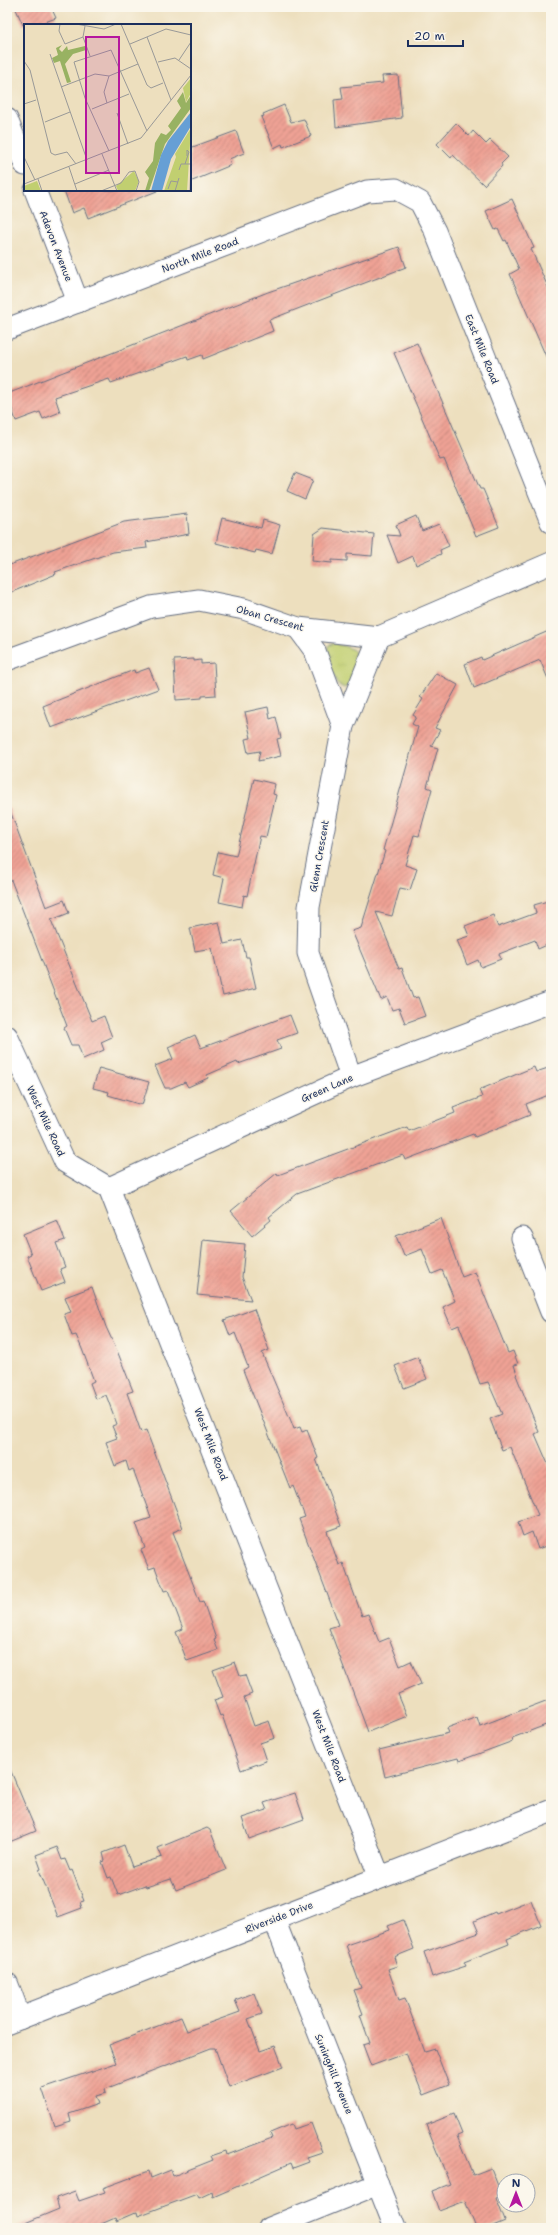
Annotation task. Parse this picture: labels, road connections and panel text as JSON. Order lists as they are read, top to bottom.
{
  "streets": {
    "main road": ["Riverside Drive"],
    "street": [
      "Adevon Avenue",
      "North Mile Road",
      "East Mile Road",
      "Oban Crescent",
      "Glenn Crescent",
      "Green Lane",
      "West Mile Road",
      "Suninghill Avenue"
    ]
  },
  "crossings": [
    ["Adevon Avenue", "North Mile Road"],
    ["North Mile Road", "East Mile Road"],
    ["Oban Crescent", "Glenn Crescent"],
    ["Glenn Crescent", "Green Lane"],
    ["Green Lane", "West Mile Road"],
    ["West Mile Road", "Riverside Drive"],
    ["Riverside Drive", "Suninghill Avenue"]
  ],
  "scale_bar": "20 m",
  "north": "top"
}
